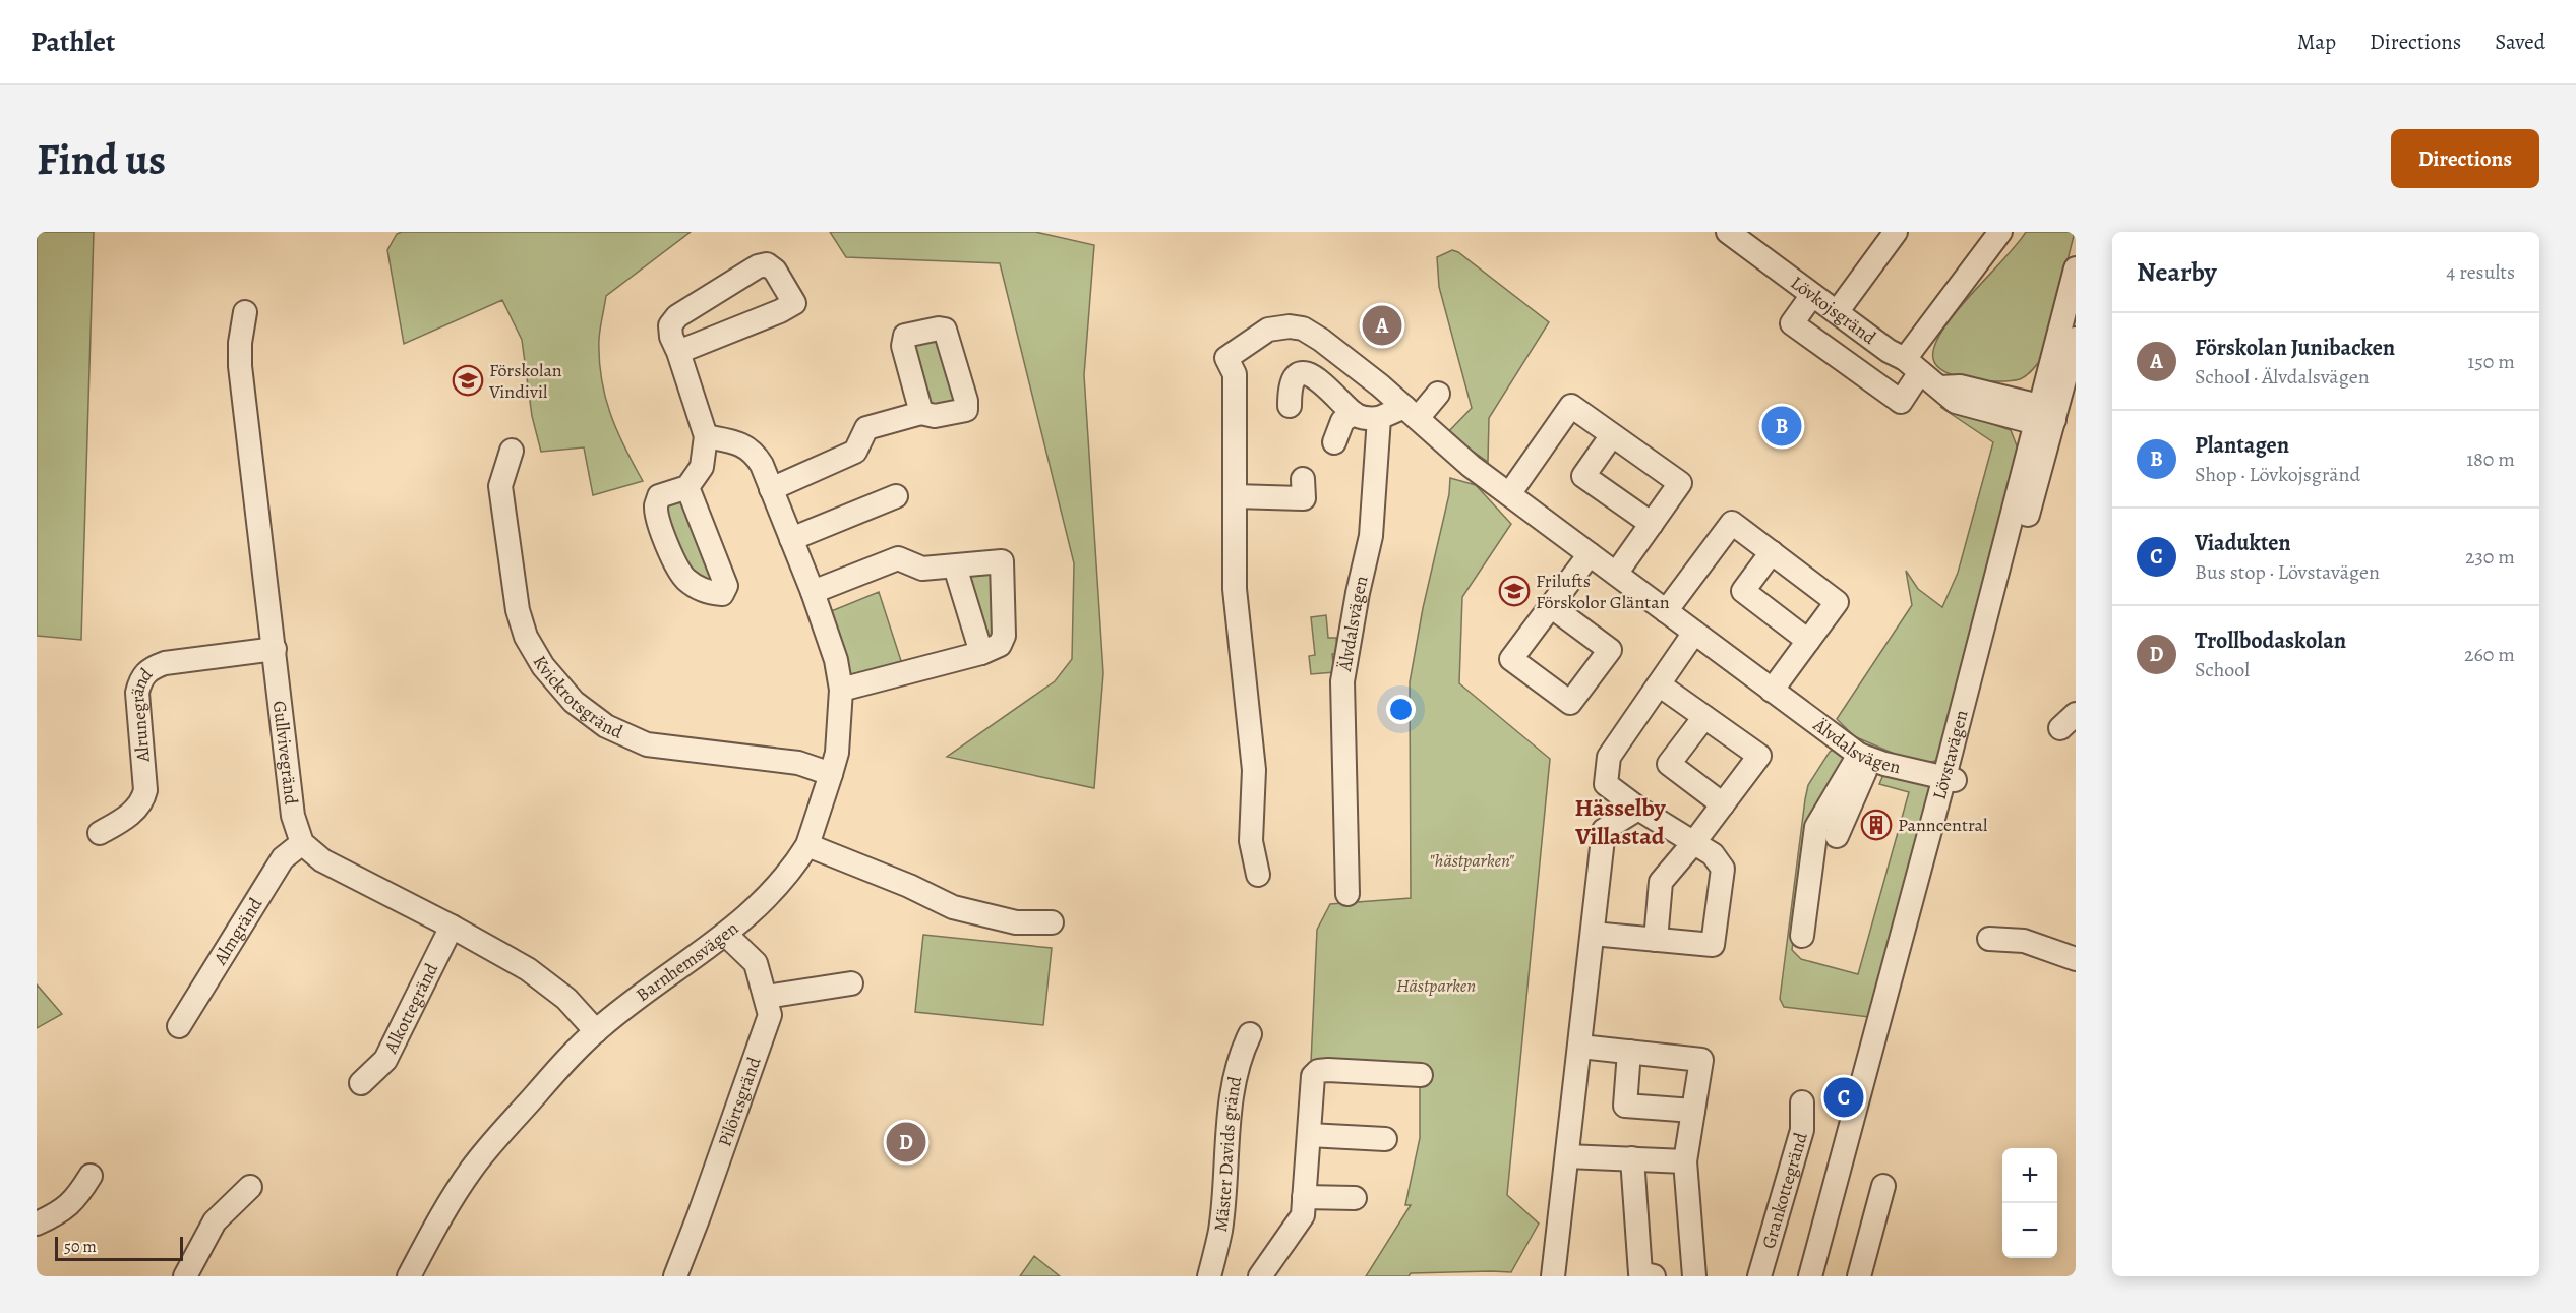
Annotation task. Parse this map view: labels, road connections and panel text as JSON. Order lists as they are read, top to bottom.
{
  "streets": {
    "street": [
      "Lövkojsgränd",
      "Älvdalsvägen",
      "Kvickrotsgränd",
      "Alrunegränd",
      "Gullvivegränd",
      "Lövstavägen",
      "Almgränd",
      "Barnhemsvägen",
      "Alkottegränd",
      "Pilörtsgränd",
      "Mäster Davids gränd",
      "Grankottegränd"
    ]
  },
  "crossings": [
    ["Lövkojsgränd", "Lövstavägen"],
    ["Älvdalsvägen", "Lövstavägen"],
    ["Alrunegränd", "Gullvivegränd"],
    ["Gullvivegränd", "Almgränd"],
    ["Barnhemsvägen", "Pilörtsgränd"]
  ],
  "districts": ["Hässelby Villastad"],
  "parks": ["\"hästparken\"", "Hästparken"],
  "places": {
    "school or university": ["Förskolan Vindivil", "Frilufts Förskolor Gläntan"],
    "building": ["Panncentral"]
  },
  "scale_bar": "50 m",
  "page": {
    "header": "Pathlet",
    "nav": ["Map", "Directions", "Saved"],
    "buttons": "Directions",
    "title": "Find us",
    "heading": ["Nearby", "4 results"],
    "pins": [
      "A",
      "B",
      "C",
      "D"
    ],
    "list": [
      {
        "mark": "A",
        "name": "Förskolan Junibacken",
        "note": "School · Älvdalsvägen",
        "value": "150 m"
      },
      {
        "mark": "B",
        "name": "Plantagen",
        "note": "Shop · Lövkojsgränd",
        "value": "180 m"
      },
      {
        "mark": "C",
        "name": "Viadukten",
        "note": "Bus stop · Lövstavägen",
        "value": "230 m"
      },
      {
        "mark": "D",
        "name": "Trollbodaskolan",
        "note": "School",
        "value": "260 m"
      }
    ],
    "map_buttons": ["+", "−"],
    "scale": "50 m"
  }
}
